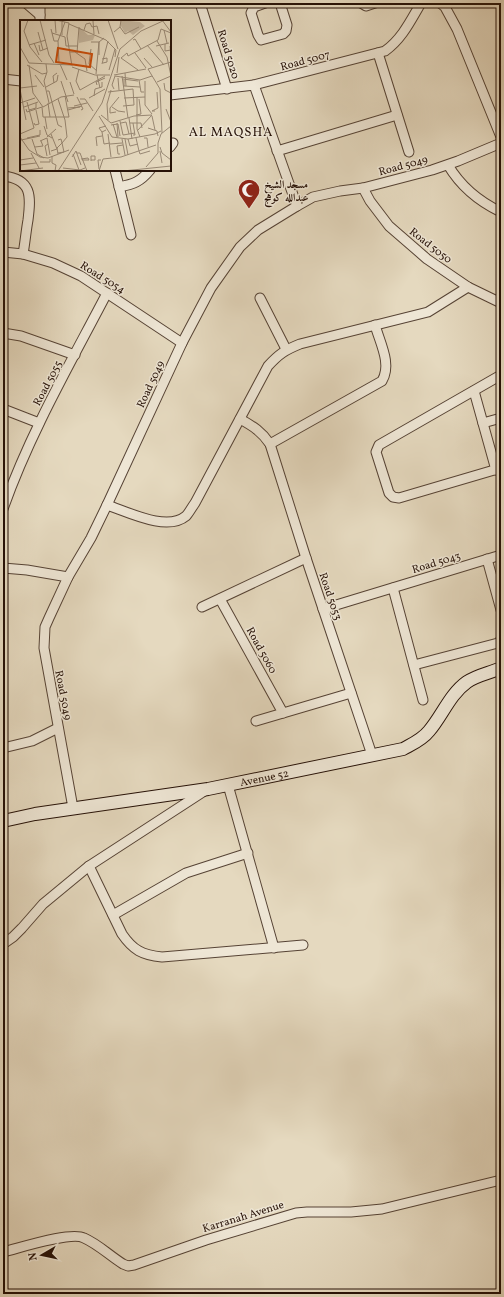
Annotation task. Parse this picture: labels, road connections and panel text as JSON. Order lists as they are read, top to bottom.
{
  "streets": {
    "street": [
      "Road 5020",
      "Road 5007",
      "Road 5049",
      "Road 5050",
      "Road 5054",
      "Road 5055",
      "Road 5043",
      "Road 5053",
      "Road 5060",
      "Avenue 52",
      "Karranah Avenue"
    ]
  },
  "crossings": [
    ["Road 5020", "Road 5007"],
    ["Road 5049", "Road 5050"],
    ["Road 5049", "Road 5054"],
    ["Road 5049", "Avenue 52"],
    ["Road 5054", "Road 5055"],
    ["Road 5043", "Road 5053"],
    ["Road 5053", "Avenue 52"]
  ],
  "districts": ["AL MAQSHA"],
  "places": {
    "mosque": ["مسجد الشيخ عبدالله كوهج"]
  },
  "north": "left"
}
